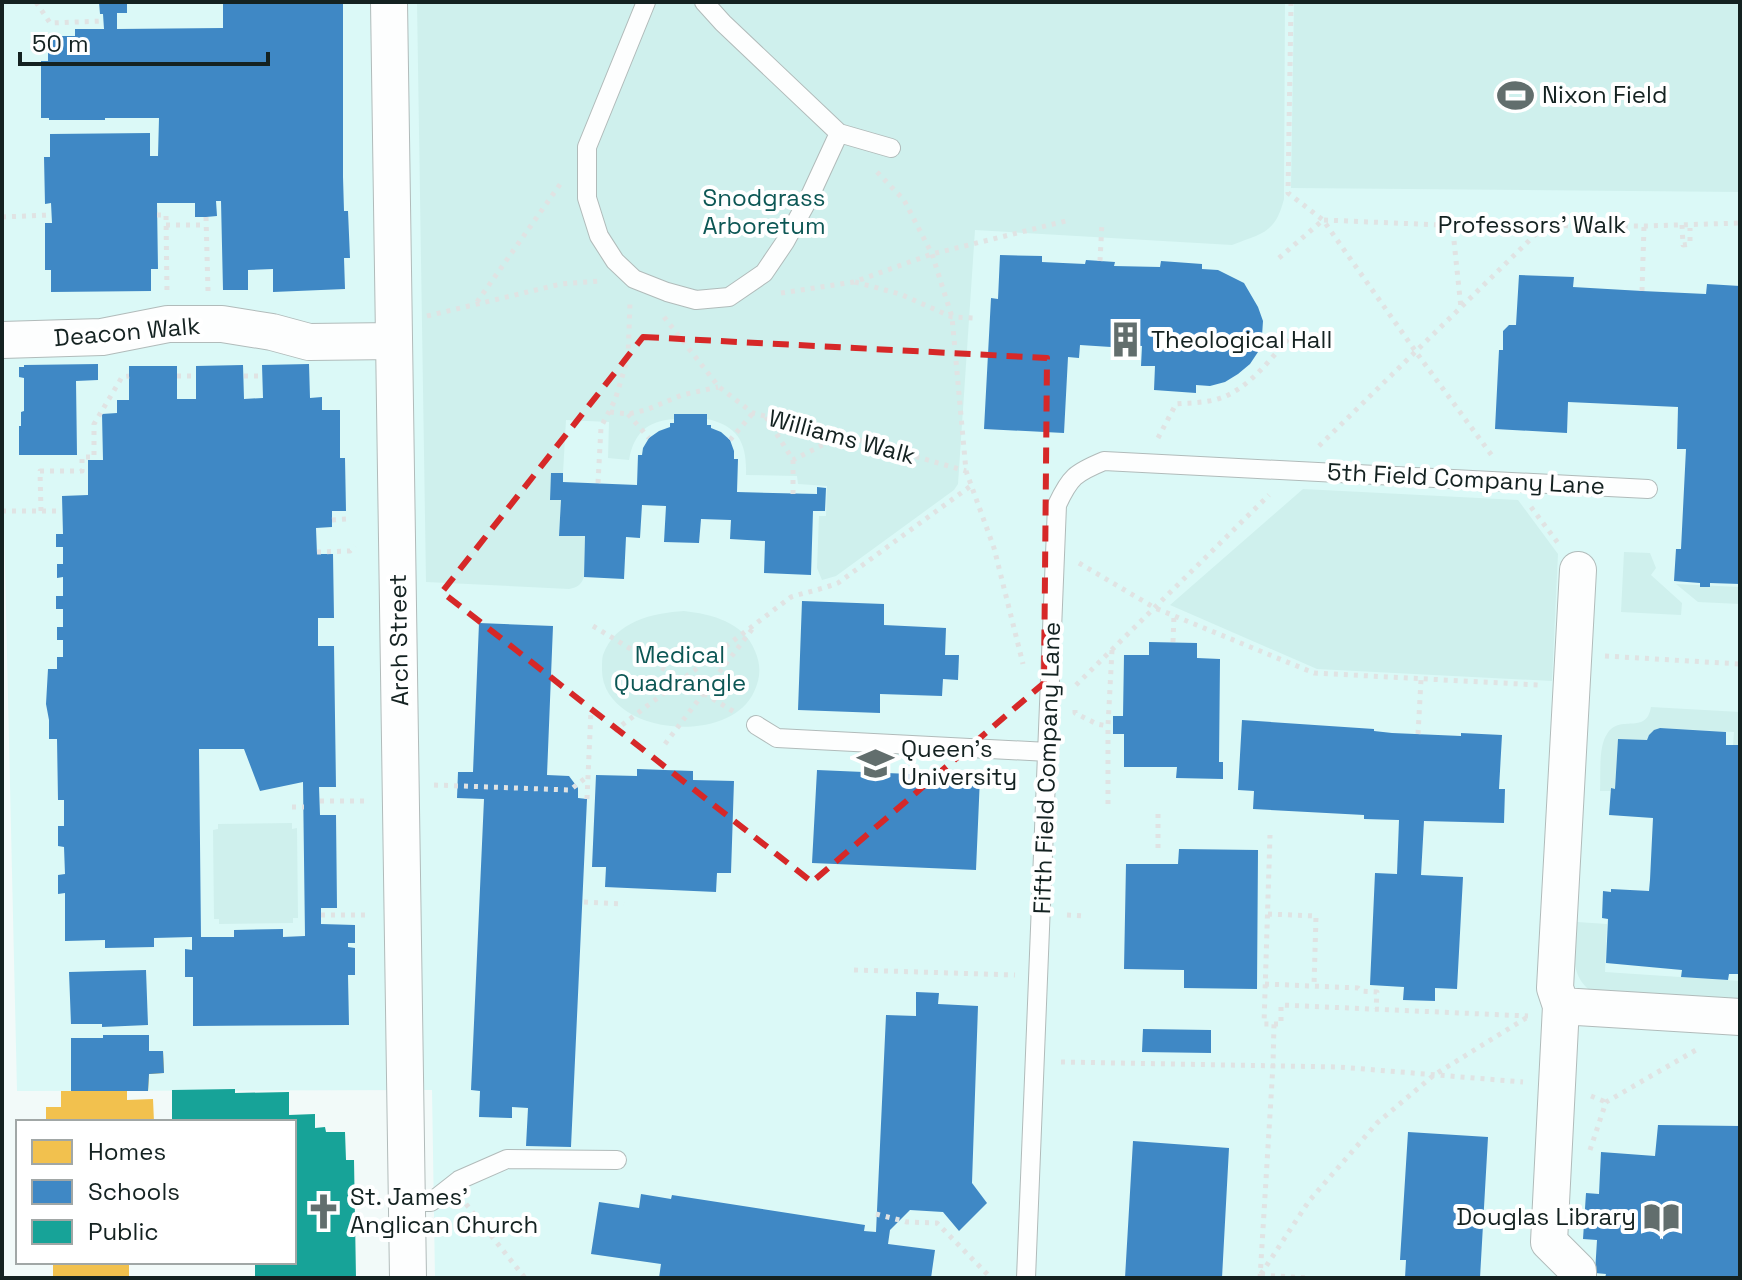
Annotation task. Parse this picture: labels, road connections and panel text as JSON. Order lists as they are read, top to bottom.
{
  "streets": {
    "street": ["Deacon Walk", "Arch Street"],
    "lane": ["5th Field Company Lane", "Fifth Field Company Lane"],
    "path": ["Professors’ Walk", "Williams Walk"]
  },
  "crossings": [
    ["Deacon Walk", "Arch Street"],
    ["5th Field Company Lane", "Fifth Field Company Lane"]
  ],
  "parks": ["Snodgrass Arboretum", "Medical Quadrangle"],
  "places": {
    "sports": ["Nixon Field"],
    "building": ["Theological Hall"],
    "school or university": ["Queen's University"],
    "church": ["St. James' Anglican Church"],
    "library": ["Douglas Library"]
  },
  "legend": ["Homes", "Schools", "Public"],
  "scale_bar": "50 m"
}
